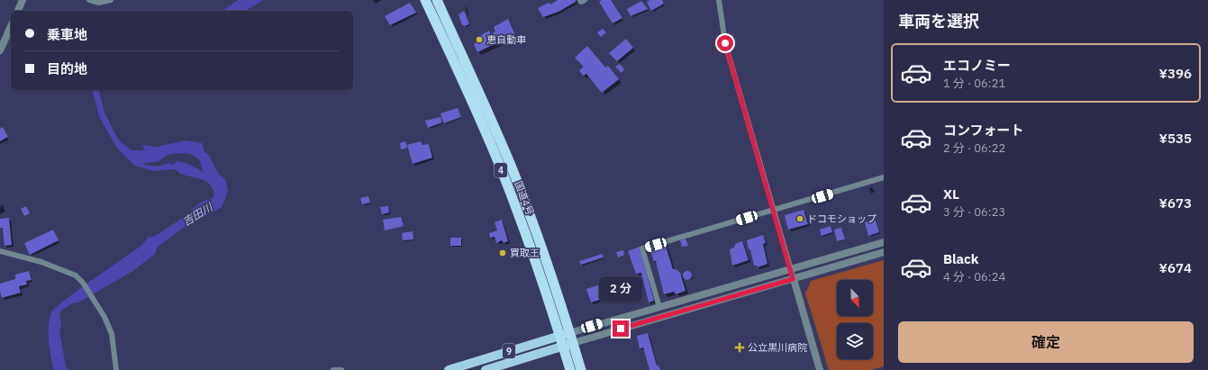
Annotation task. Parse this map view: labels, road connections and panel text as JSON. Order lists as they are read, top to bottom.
{
  "streets": {
    "highway": ["4", "国道4号"],
    "main road": ["9"]
  },
  "crossings": [
    ["国道4号", "9"]
  ],
  "water": ["吉田川"],
  "places": {
    "other": ["恵自動車", "ドコモショップ", "買取王"],
    "health": ["公立黒川病院"]
  },
  "north": "bottom right",
  "page": {
    "heading": "車両を選択",
    "banner": ["乗車地", "目的地"],
    "list": [
      {
        "name": "エコノミー",
        "note": "1 分 · 06:21",
        "value": "¥396"
      },
      {
        "name": "コンフォート",
        "note": "2 分 · 06:22",
        "value": "¥535"
      },
      {
        "name": "XL",
        "note": "3 分 · 06:23",
        "value": "¥673"
      },
      {
        "name": "Black",
        "note": "4 分 · 06:24",
        "value": "¥674"
      }
    ],
    "bubble": "2 分",
    "buttons": "確定"
  }
}
